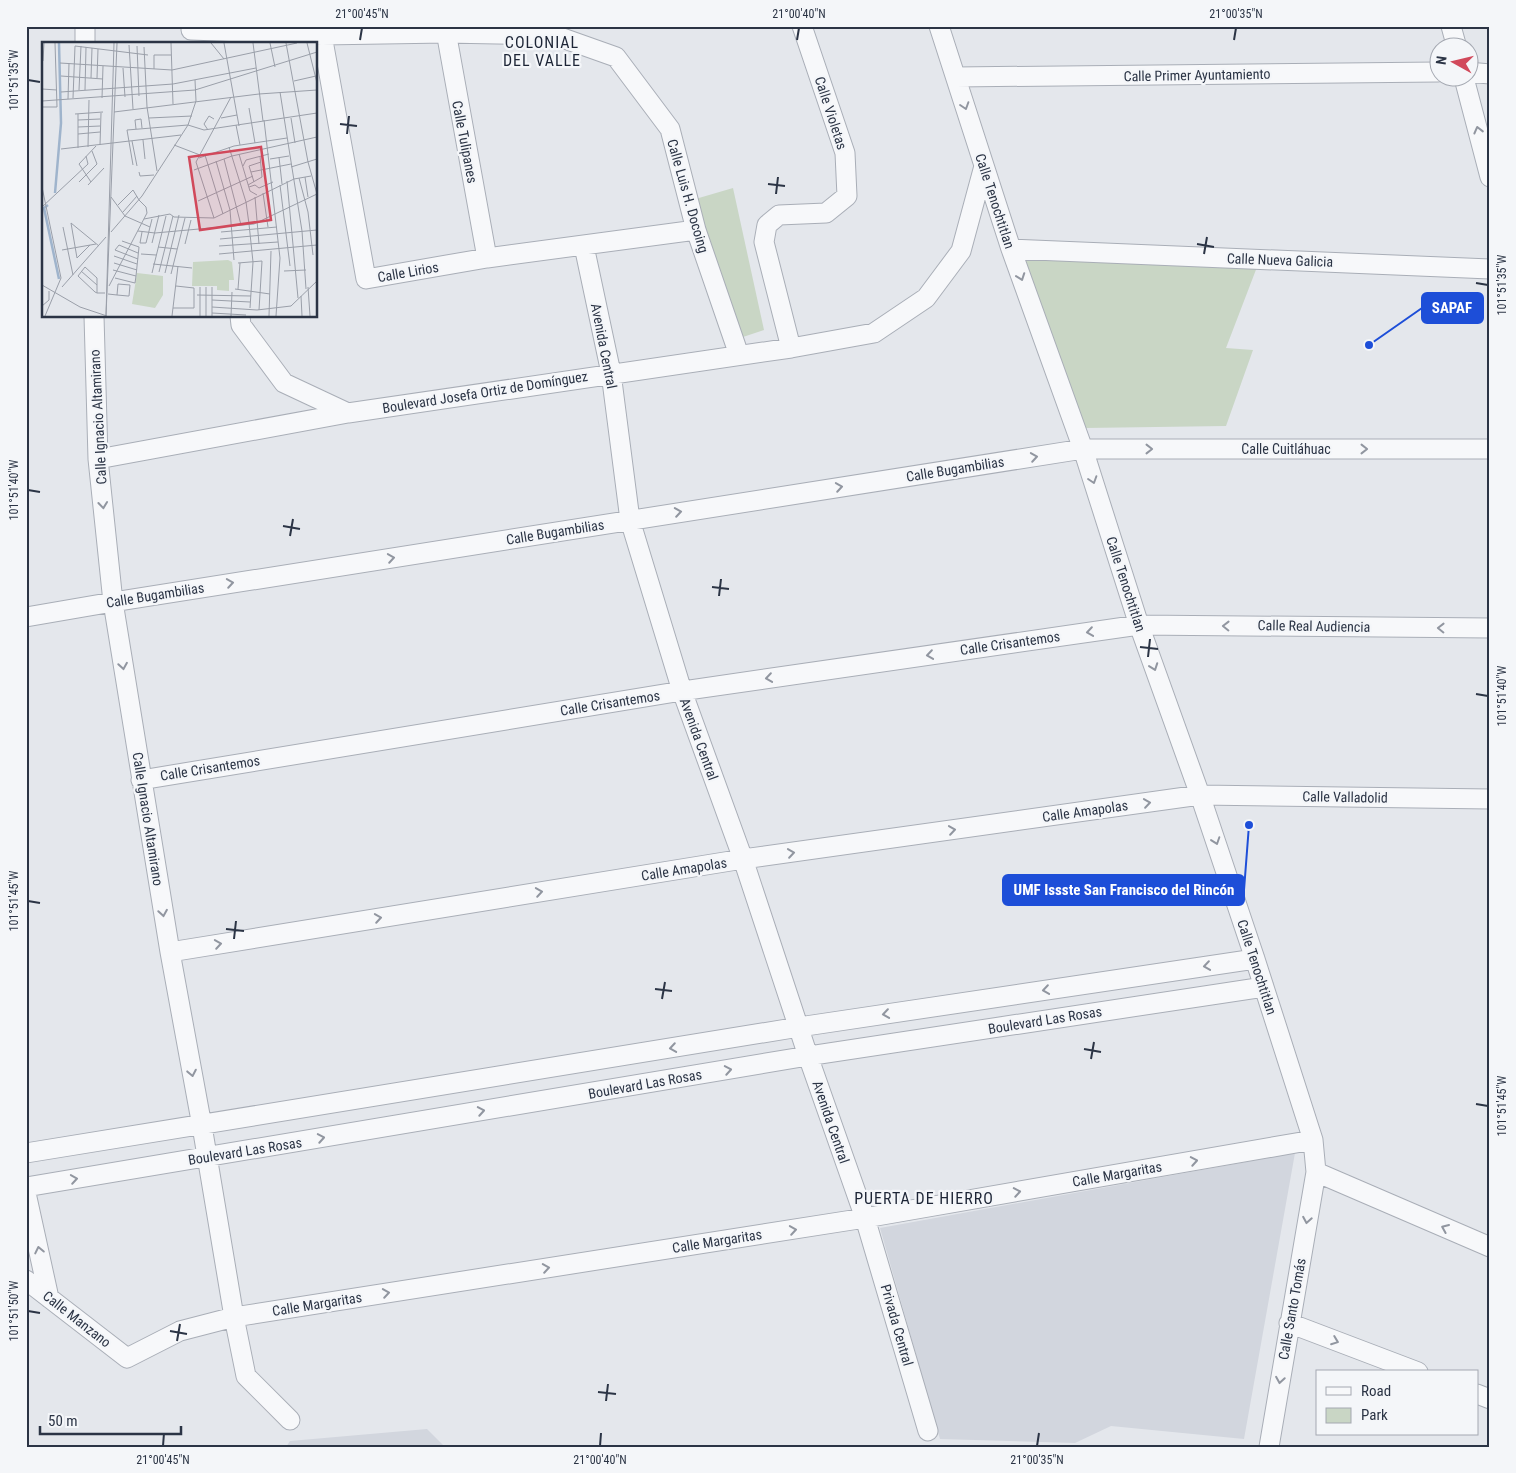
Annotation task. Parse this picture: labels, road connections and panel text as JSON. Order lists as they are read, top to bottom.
{
  "streets": {
    "street": [
      "Calle Primer Ayuntamiento",
      "Calle Violetas",
      "Calle Tulipanes",
      "Calle Luis H. Docoing",
      "Calle Tenochtitlan",
      "Calle Nueva Galicia",
      "Calle Lirios",
      "Avenida Central",
      "Boulevard Josefa Ortiz de Domínguez",
      "Calle Ignacio Altamirano",
      "Calle Cuitláhuac",
      "Calle Bugambilias",
      "Calle Real Audiencia",
      "Calle Crisantemos",
      "Calle Valladolid",
      "Calle Amapolas",
      "Boulevard Las Rosas",
      "Calle Margaritas",
      "Calle Santo Tomás",
      "Calle Manzano",
      "Privada Central"
    ]
  },
  "crossings": [
    ["Calle Primer Ayuntamiento", "Calle Tenochtitlan"],
    ["Calle Violetas", "Boulevard Josefa Ortiz de Domínguez"],
    ["Calle Tulipanes", "Calle Luis H. Docoing"],
    ["Calle Tulipanes", "Calle Lirios"],
    ["Calle Luis H. Docoing", "Calle Lirios"],
    ["Calle Luis H. Docoing", "Boulevard Josefa Ortiz de Domínguez"],
    ["Calle Tenochtitlan", "Calle Nueva Galicia"],
    ["Calle Tenochtitlan", "Boulevard Josefa Ortiz de Domínguez"],
    ["Calle Tenochtitlan", "Calle Cuitláhuac"],
    ["Calle Tenochtitlan", "Calle Bugambilias"],
    ["Calle Tenochtitlan", "Calle Real Audiencia"],
    ["Calle Tenochtitlan", "Calle Crisantemos"],
    ["Calle Tenochtitlan", "Calle Valladolid"],
    ["Calle Tenochtitlan", "Calle Amapolas"],
    ["Calle Tenochtitlan", "Boulevard Las Rosas"],
    ["Calle Tenochtitlan", "Calle Margaritas"],
    ["Calle Tenochtitlan", "Calle Santo Tomás"],
    ["Calle Lirios", "Avenida Central"],
    ["Avenida Central", "Boulevard Josefa Ortiz de Domínguez"],
    ["Avenida Central", "Calle Bugambilias"],
    ["Avenida Central", "Calle Crisantemos"],
    ["Avenida Central", "Calle Amapolas"],
    ["Avenida Central", "Boulevard Las Rosas"],
    ["Avenida Central", "Calle Margaritas"],
    ["Avenida Central", "Privada Central"],
    ["Boulevard Josefa Ortiz de Domínguez", "Calle Ignacio Altamirano"],
    ["Calle Ignacio Altamirano", "Calle Bugambilias"],
    ["Calle Ignacio Altamirano", "Calle Crisantemos"],
    ["Calle Ignacio Altamirano", "Calle Amapolas"],
    ["Calle Ignacio Altamirano", "Boulevard Las Rosas"],
    ["Calle Ignacio Altamirano", "Calle Margaritas"],
    ["Calle Cuitláhuac", "Calle Bugambilias"],
    ["Calle Real Audiencia", "Calle Crisantemos"],
    ["Calle Valladolid", "Calle Amapolas"],
    ["Calle Margaritas", "Calle Manzano"],
    ["Calle Margaritas", "Privada Central"]
  ],
  "one_way": [
    "Calle Tenochtitlan",
    "Calle Ignacio Altamirano",
    "Calle Cuitláhuac",
    "Calle Bugambilias",
    "Calle Real Audiencia",
    "Calle Crisantemos",
    "Calle Amapolas",
    "Calle Margaritas",
    "Calle Santo Tomás"
  ],
  "districts": ["COLONIAL DEL VALLE", "PUERTA DE HIERRO"],
  "places": ["SAPAF", "UMF Issste San Francisco del Rincón"],
  "legend": ["Road", "Park"],
  "scale_bar": "50 m",
  "north": "left",
  "coordinates": [
    "21°00'45\"N",
    "21°00'40\"N",
    "21°00'35\"N",
    "101°51'35\"W",
    "101°51'40\"W",
    "101°51'45\"W",
    "101°51'50\"W"
  ]
}
